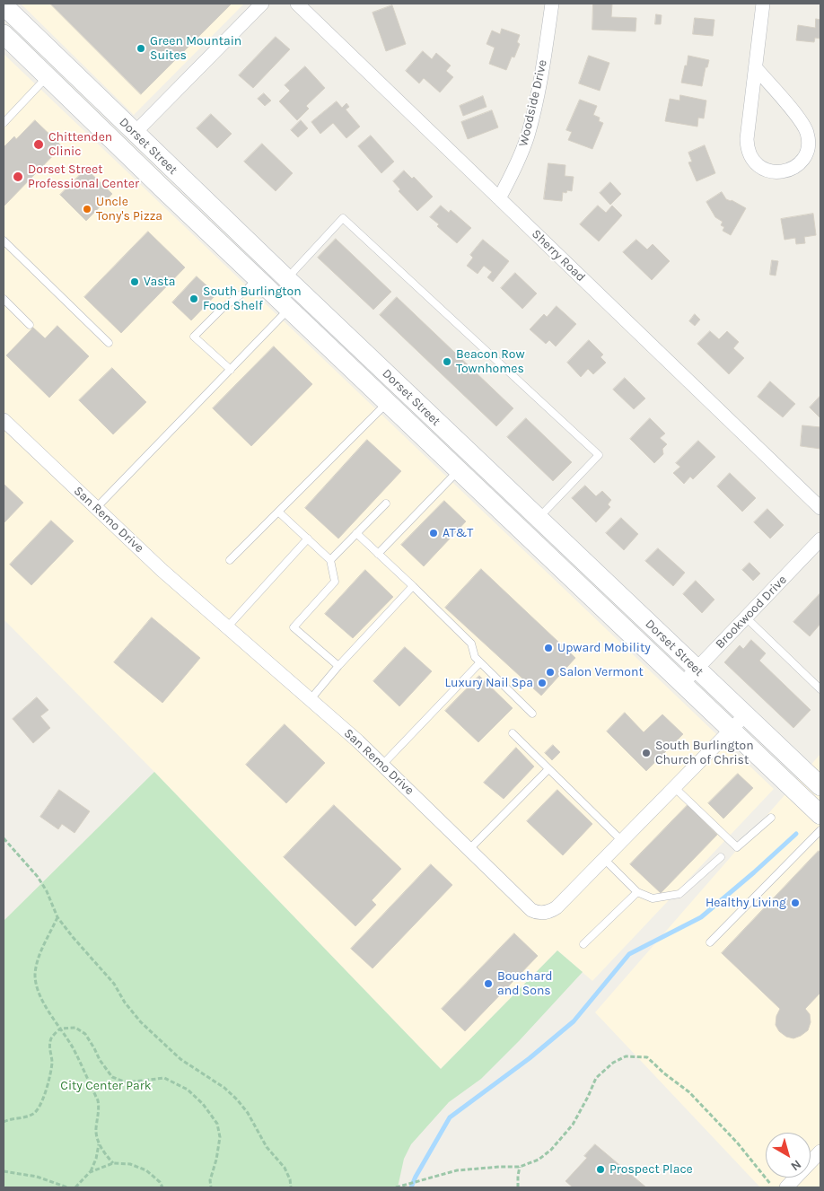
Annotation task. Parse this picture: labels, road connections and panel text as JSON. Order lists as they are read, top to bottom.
{
  "streets": {
    "main road": ["Dorset Street"],
    "street": [
      "Woodside Drive",
      "Sherry Road",
      "San Remo Drive",
      "Brookwood Drive"
    ]
  },
  "crossings": [
    ["Woodside Drive", "Sherry Road"],
    ["Dorset Street", "San Remo Drive"],
    ["Dorset Street", "Brookwood Drive"]
  ],
  "parks": ["City Center Park"],
  "places": [
    "Green Mountain Suites",
    "Chittenden Clinic",
    "Dorset Street Professional Center",
    "Uncle Tony's Pizza",
    "Vasta",
    "South Burlington Food Shelf",
    "Beacon Row Townhomes",
    "AT&T",
    "Upward Mobility",
    "Salon Vermont",
    "Luxury Nail Spa",
    "South Burlington Church of Christ",
    "Healthy Living",
    "Bouchard and Sons",
    "Prospect Place"
  ],
  "north": "bottom right"
}
